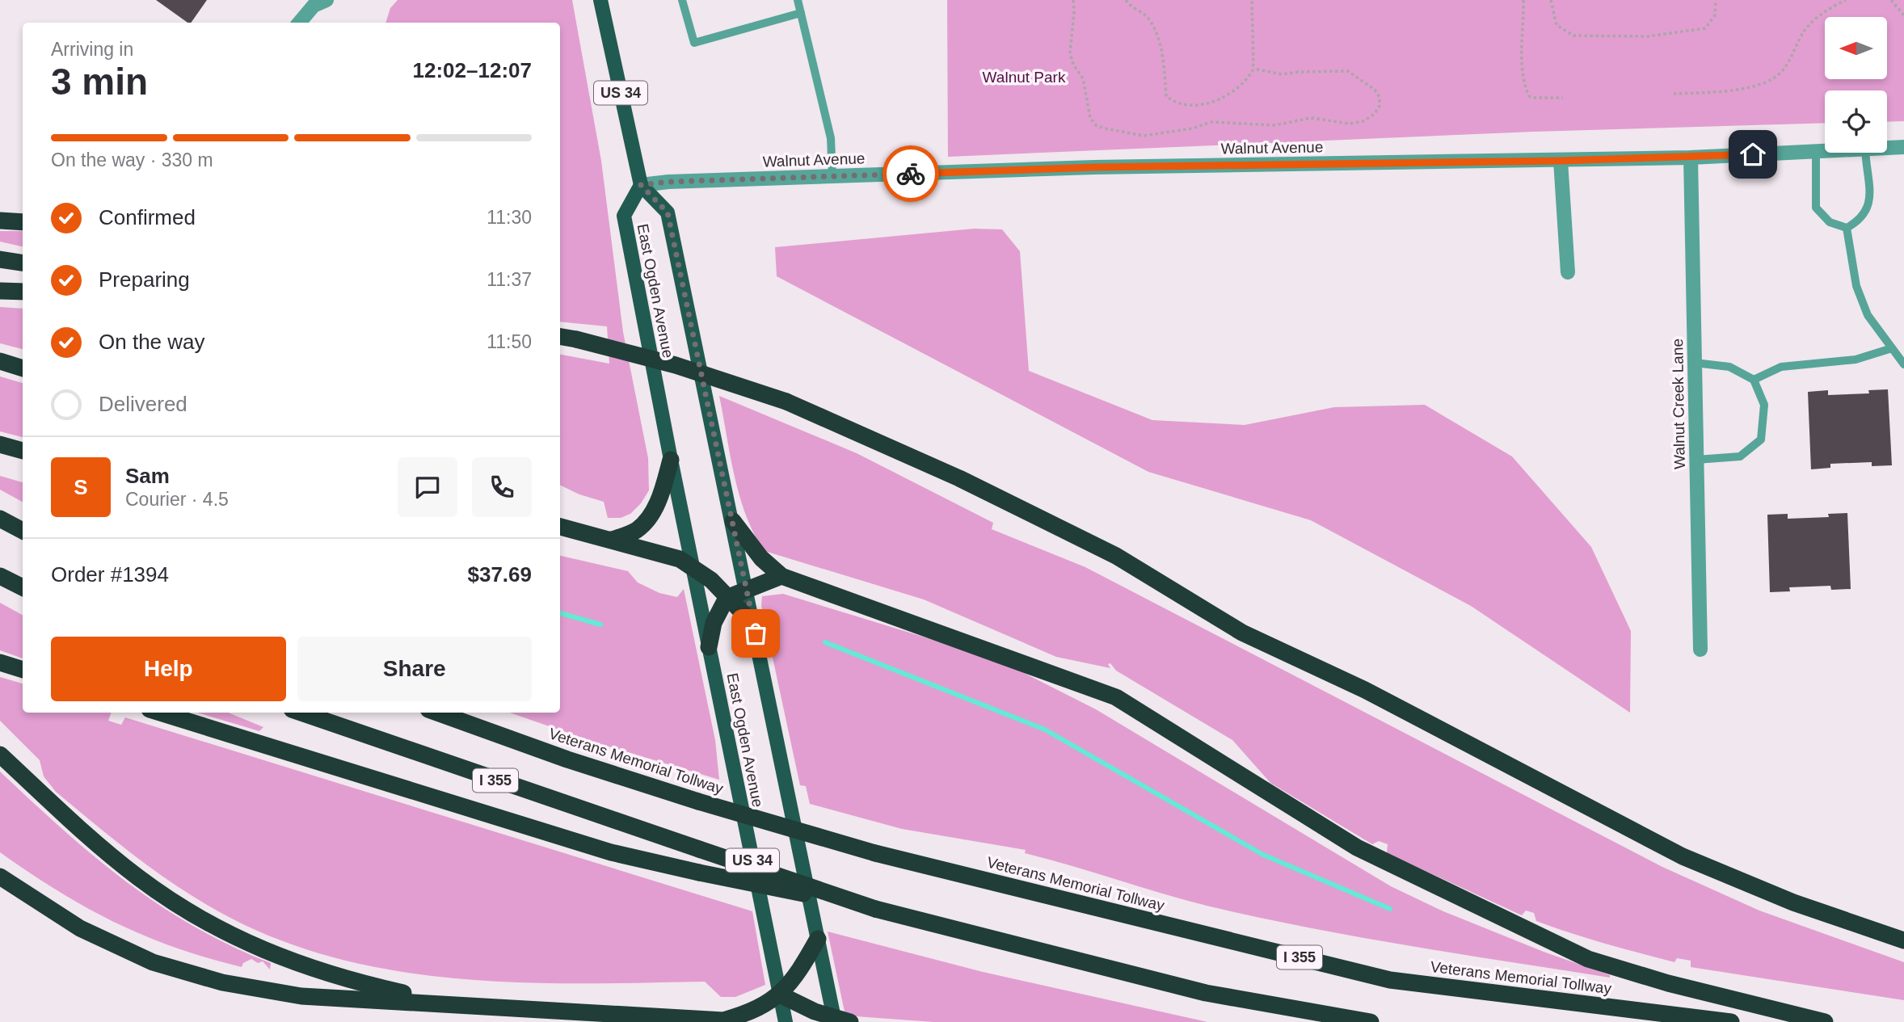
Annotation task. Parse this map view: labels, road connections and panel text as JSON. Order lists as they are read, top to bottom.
{
  "streets": {
    "highway": ["Veterans Memorial Tollway", "I 355"],
    "main road": ["US 34", "East Ogden Avenue"],
    "street": ["Walnut Avenue", "Walnut Creek Lane"]
  },
  "crossings": [
    ["US 34", "Walnut Avenue"],
    ["US 34", "East Ogden Avenue"],
    ["Walnut Avenue", "East Ogden Avenue"],
    ["Walnut Avenue", "Walnut Creek Lane"]
  ],
  "parks": ["Walnut Park"],
  "north": "left",
  "page": {
    "heading": ["3 min", "Arriving in", "12:02–12:07"],
    "panel": [
      "Sam",
      "Courier · 4.5",
      "Order #1394",
      "$37.69"
    ],
    "bar": "On the way · 330 m",
    "list": [
      ["Confirmed", "11:30"],
      ["Preparing", "11:37"],
      ["On the way", "11:50"],
      "Delivered"
    ],
    "round": "S",
    "buttons": ["Help", "Share"]
  }
}
